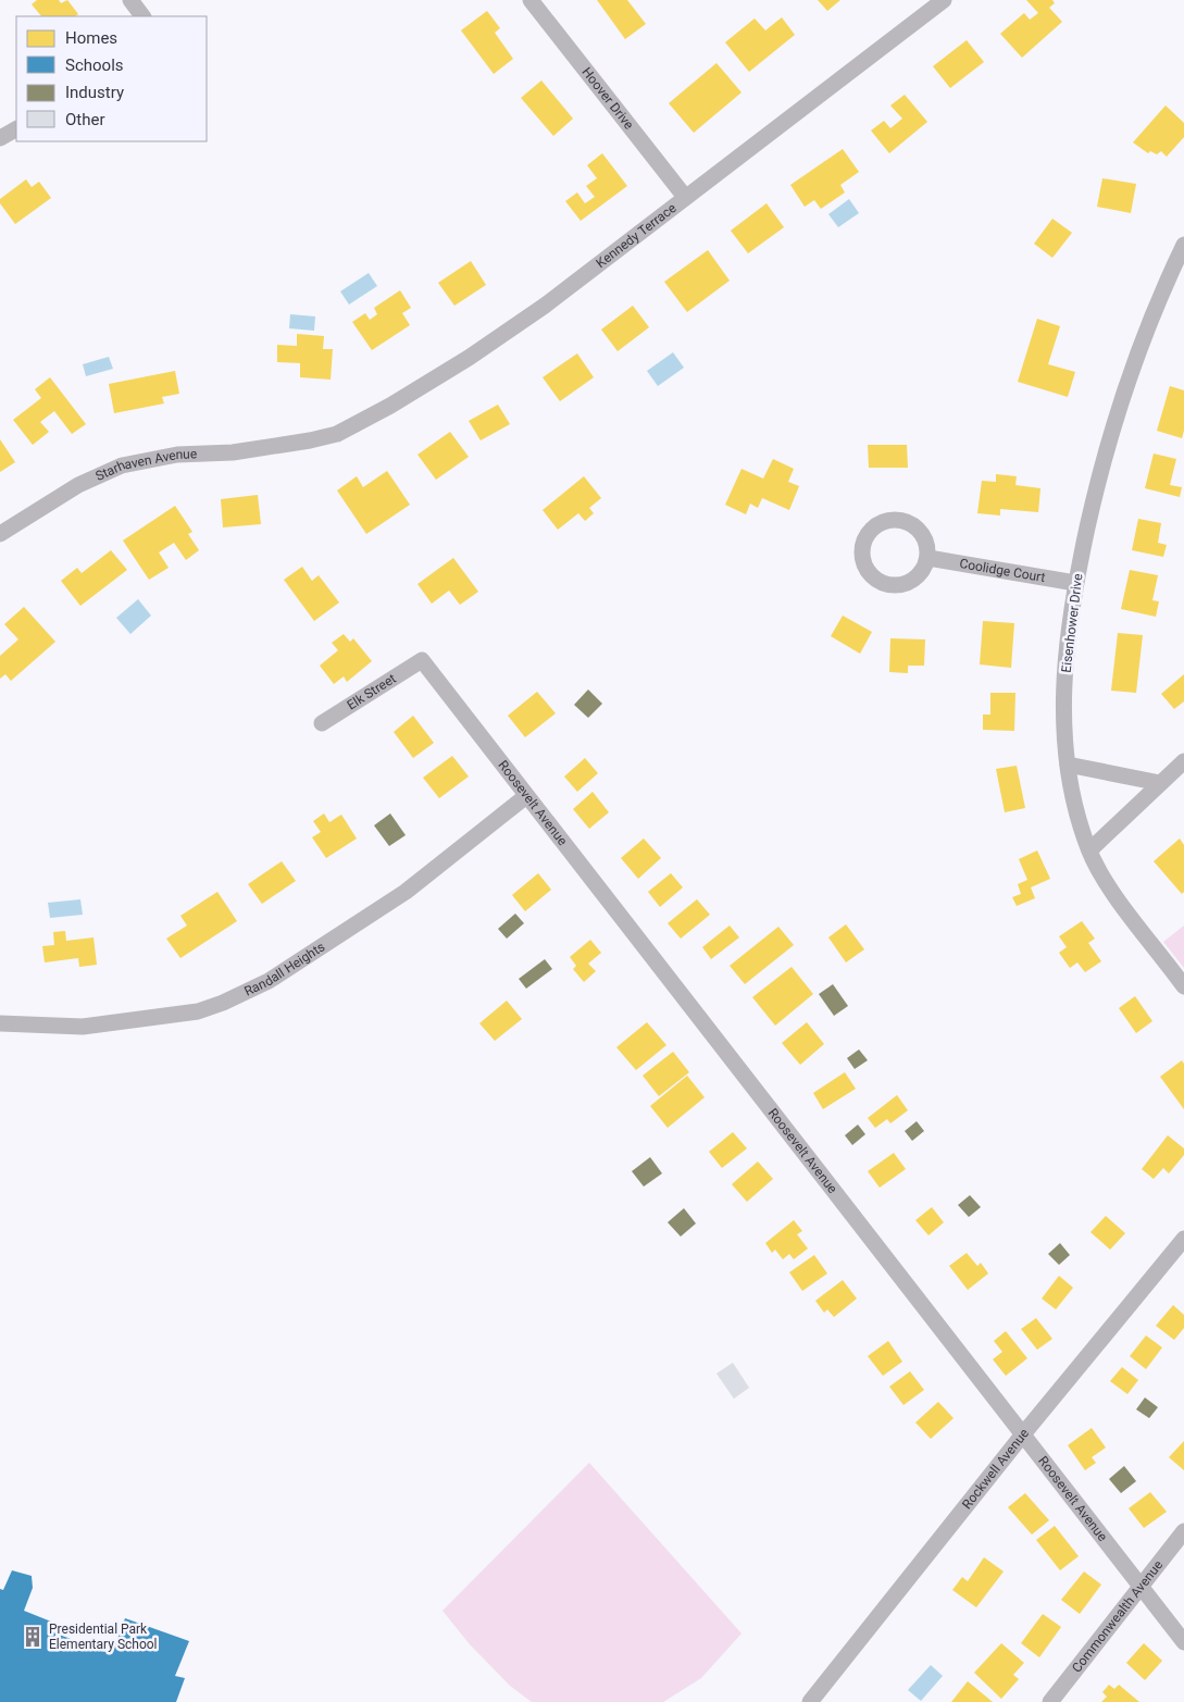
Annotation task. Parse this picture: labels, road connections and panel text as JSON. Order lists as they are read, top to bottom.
{
  "streets": {
    "street": [
      "Hoover Drive",
      "Kennedy Terrace",
      "Starhaven Avenue",
      "Coolidge Court",
      "Eisenhower Drive",
      "Elk Street",
      "Roosevelt Avenue",
      "Randall Heights",
      "Rockwell Avenue",
      "Commonwealth Avenue"
    ]
  },
  "crossings": [
    ["Hoover Drive", "Kennedy Terrace"],
    ["Kennedy Terrace", "Starhaven Avenue"],
    ["Coolidge Court", "Eisenhower Drive"],
    ["Elk Street", "Roosevelt Avenue"],
    ["Roosevelt Avenue", "Randall Heights"],
    ["Roosevelt Avenue", "Rockwell Avenue"],
    ["Roosevelt Avenue", "Commonwealth Avenue"]
  ],
  "places": {
    "building": ["Presidential Park Elementary School"]
  },
  "legend": [
    "Homes",
    "Schools",
    "Industry",
    "Other"
  ]
}
